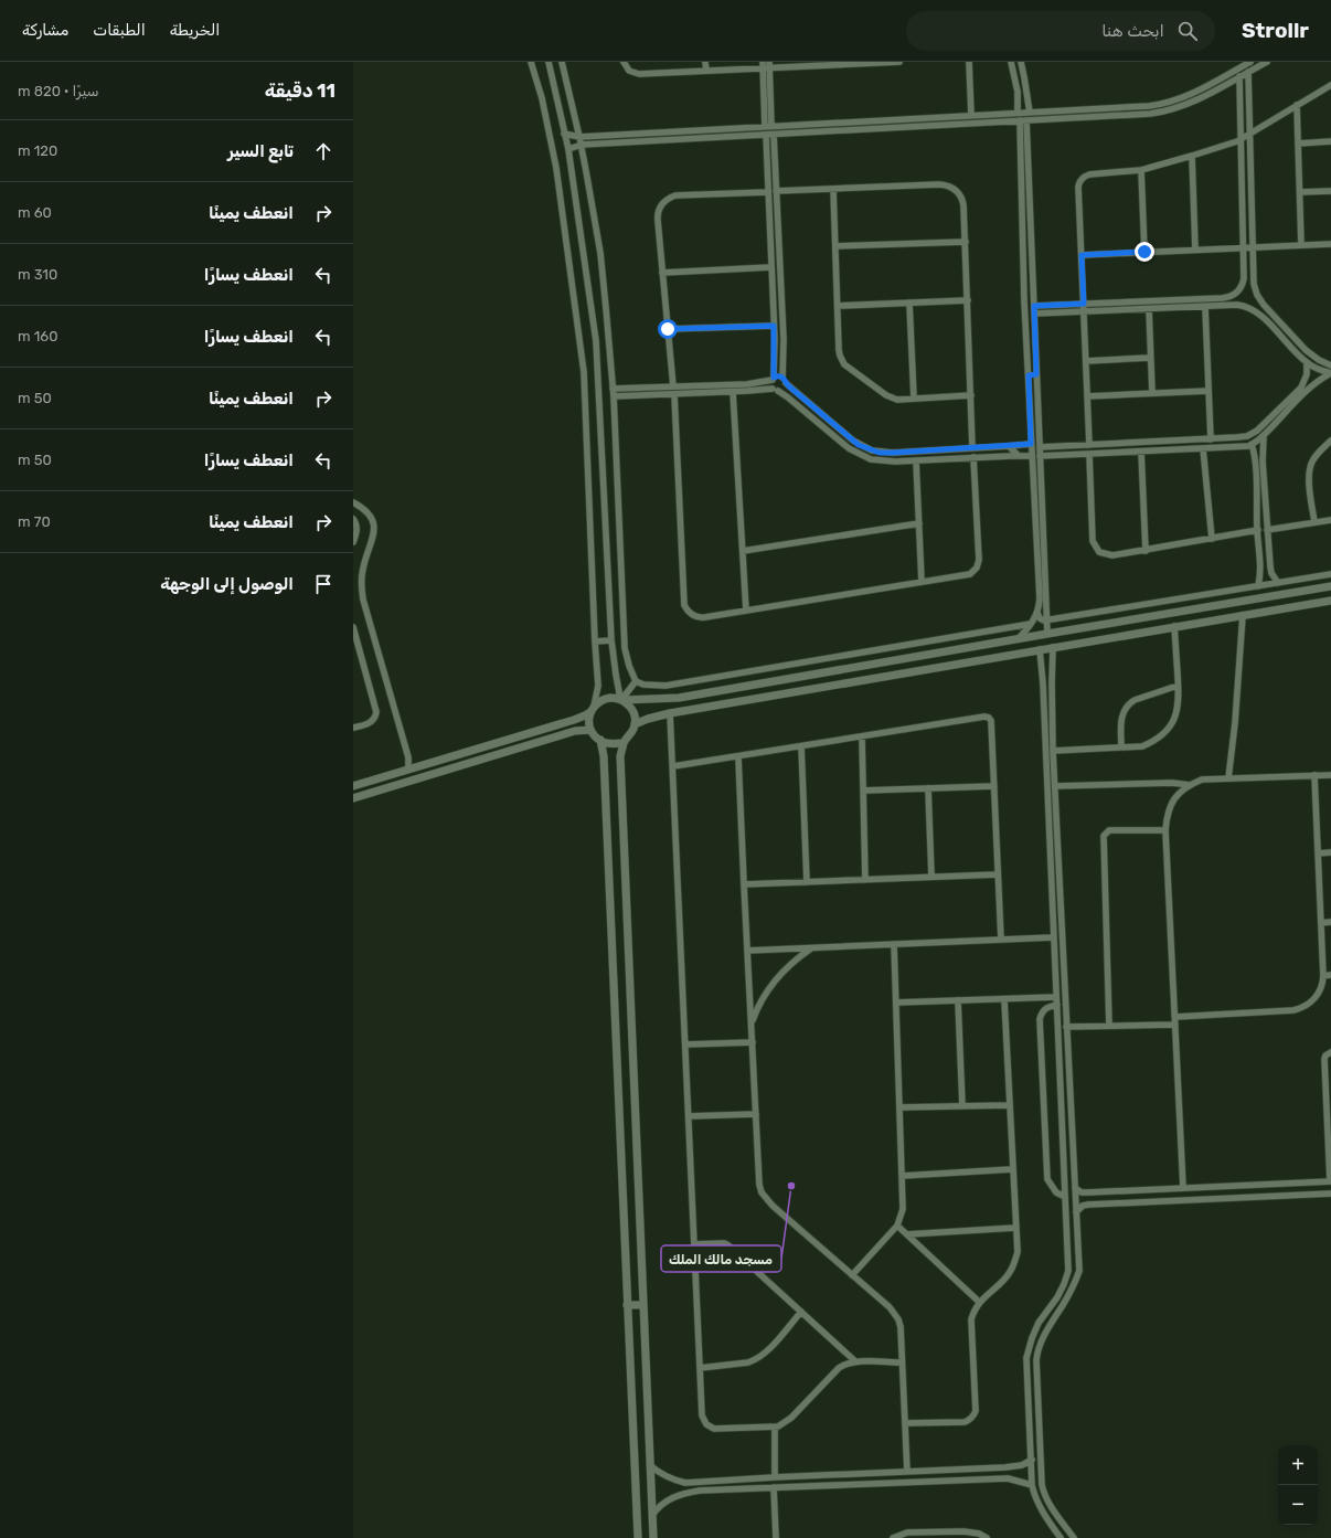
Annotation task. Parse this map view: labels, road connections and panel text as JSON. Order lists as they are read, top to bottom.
{
  "places": ["مسجد مالك الملك"],
  "page": {
    "header": "Strollr",
    "search": "ابحث هنا",
    "nav": ["الخريطة", "الطبقات", "مشاركة"],
    "heading": ["11 دقيقة", "سيرًا · 820 m"],
    "list": [
      ["تابع السير", "120 m"],
      ["انعطف يمينًا", "60 m"],
      ["انعطف يسارًا", "310 m"],
      ["انعطف يسارًا", "160 m"],
      ["انعطف يمينًا", "50 m"],
      ["انعطف يسارًا", "50 m"],
      ["انعطف يمينًا", "70 m"],
      "الوصول إلى الوجهة"
    ],
    "map_buttons": ["+", "−"]
  }
}
